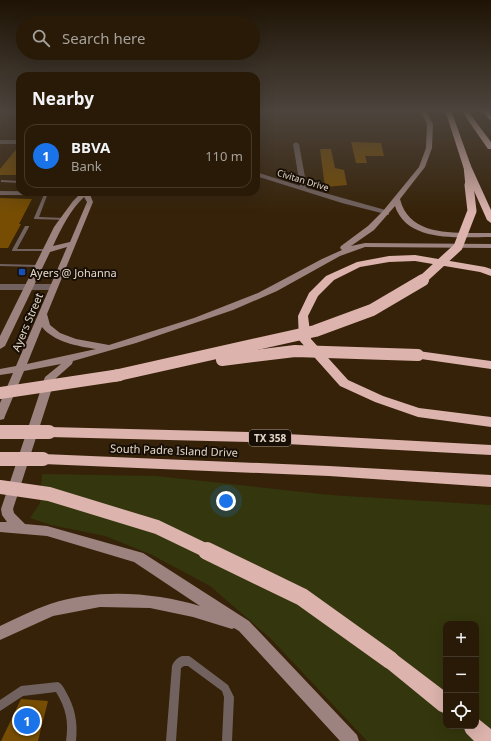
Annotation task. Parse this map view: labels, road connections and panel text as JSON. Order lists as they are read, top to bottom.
{
  "streets": {
    "highway": ["TX 358", "South Padre Island Drive"],
    "main road": ["Ayers Street"],
    "street": ["Civitan Drive"]
  },
  "places": {
    "transit": ["Ayers @ Johanna"]
  },
  "page": {
    "search": "Search here",
    "heading": "Nearby",
    "list": [
      {
        "mark": "1",
        "name": "BBVA",
        "note": "Bank",
        "value": "110 m"
      }
    ],
    "map_buttons": ["+", "−"],
    "pins": "1"
  }
}
